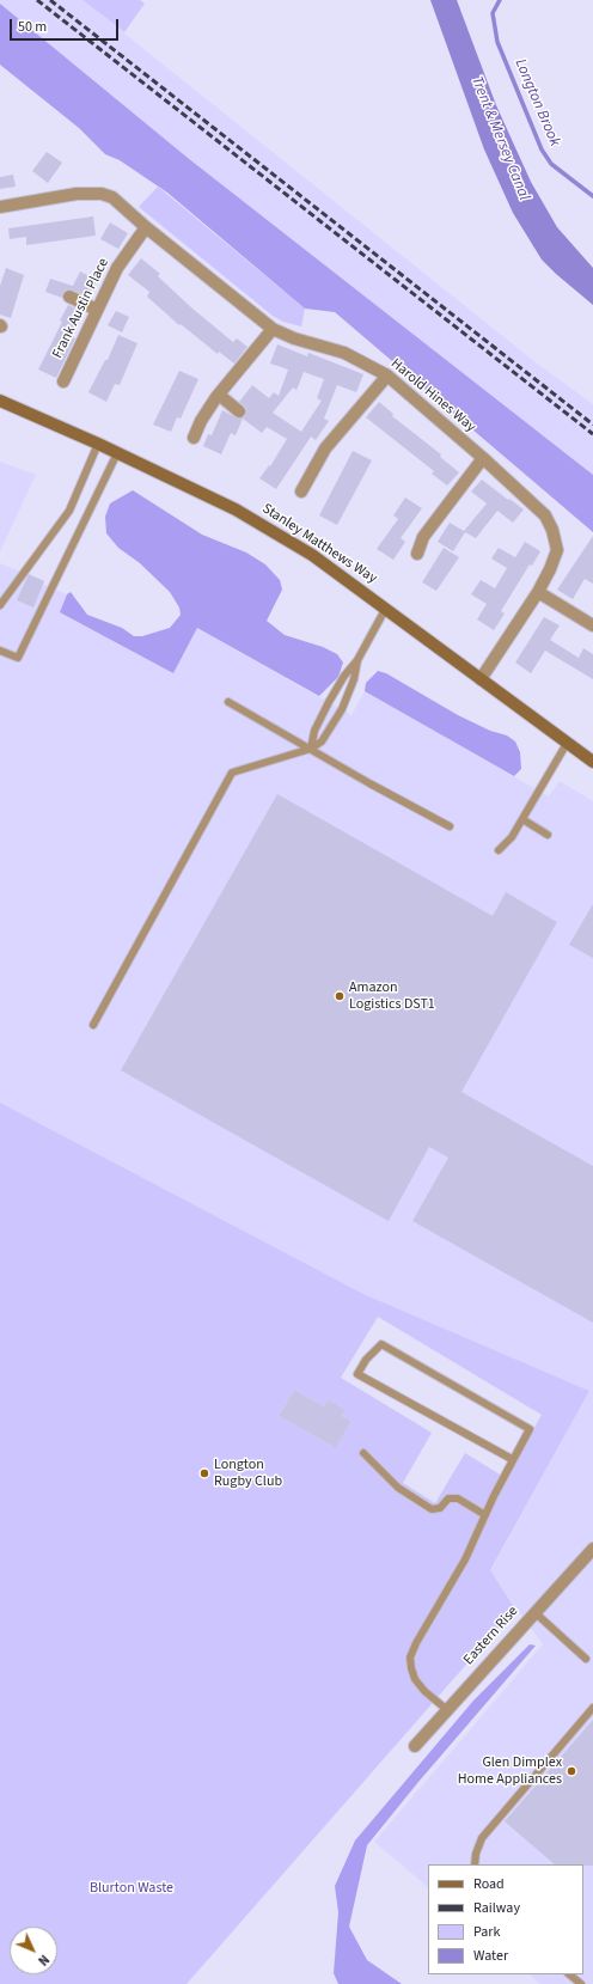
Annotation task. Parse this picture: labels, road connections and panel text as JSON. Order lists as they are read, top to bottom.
{
  "streets": {
    "main road": ["Stanley Matthews Way"],
    "street": ["Frank Austin Place", "Harold Hines Way", "Eastern Rise"]
  },
  "crossings": [
    ["Frank Austin Place", "Harold Hines Way"],
    ["Harold Hines Way", "Stanley Matthews Way"]
  ],
  "water": ["Longton Brook", "Trent & Mersey Canal"],
  "parks": ["Blurton Waste"],
  "places": ["Amazon Logistics DST1", "Longton Rugby Club", "Glen Dimplex Home Appliances"],
  "legend": [
    "Road",
    "Railway",
    "Park",
    "Water"
  ],
  "scale_bar": "50 m",
  "north": "bottom right"
}
